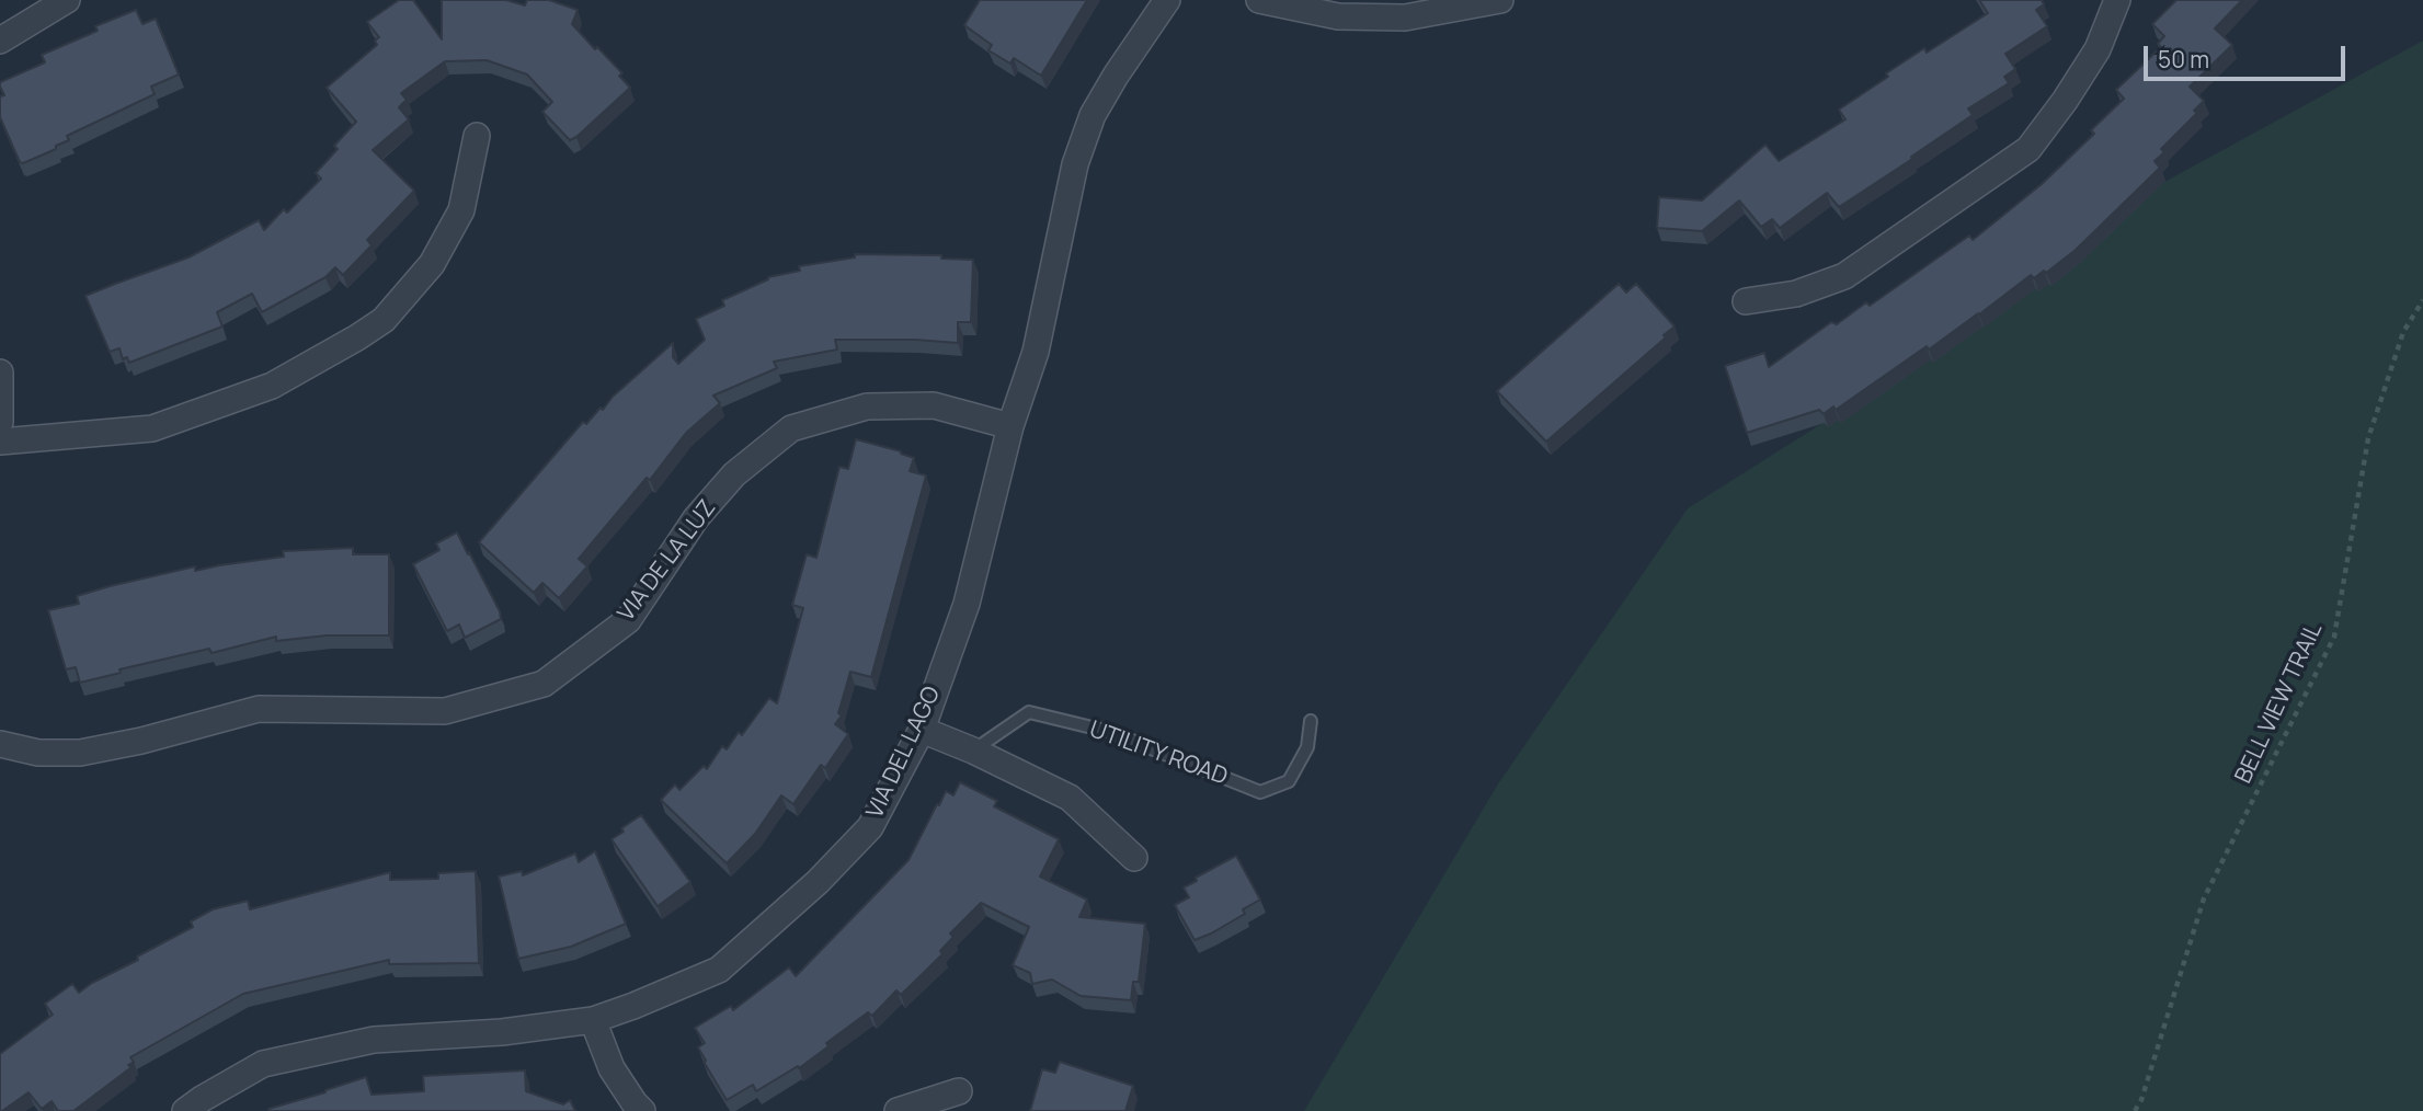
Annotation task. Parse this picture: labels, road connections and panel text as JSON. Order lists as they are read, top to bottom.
{
  "streets": {
    "street": ["VIA DE LA LUZ", "VIA DEL LAGO"],
    "lane": ["UTILITY ROAD"],
    "path": ["BELL VIEW TRAIL"]
  },
  "crossings": [
    ["VIA DE LA LUZ", "VIA DEL LAGO"]
  ],
  "scale_bar": "50 m"
}
